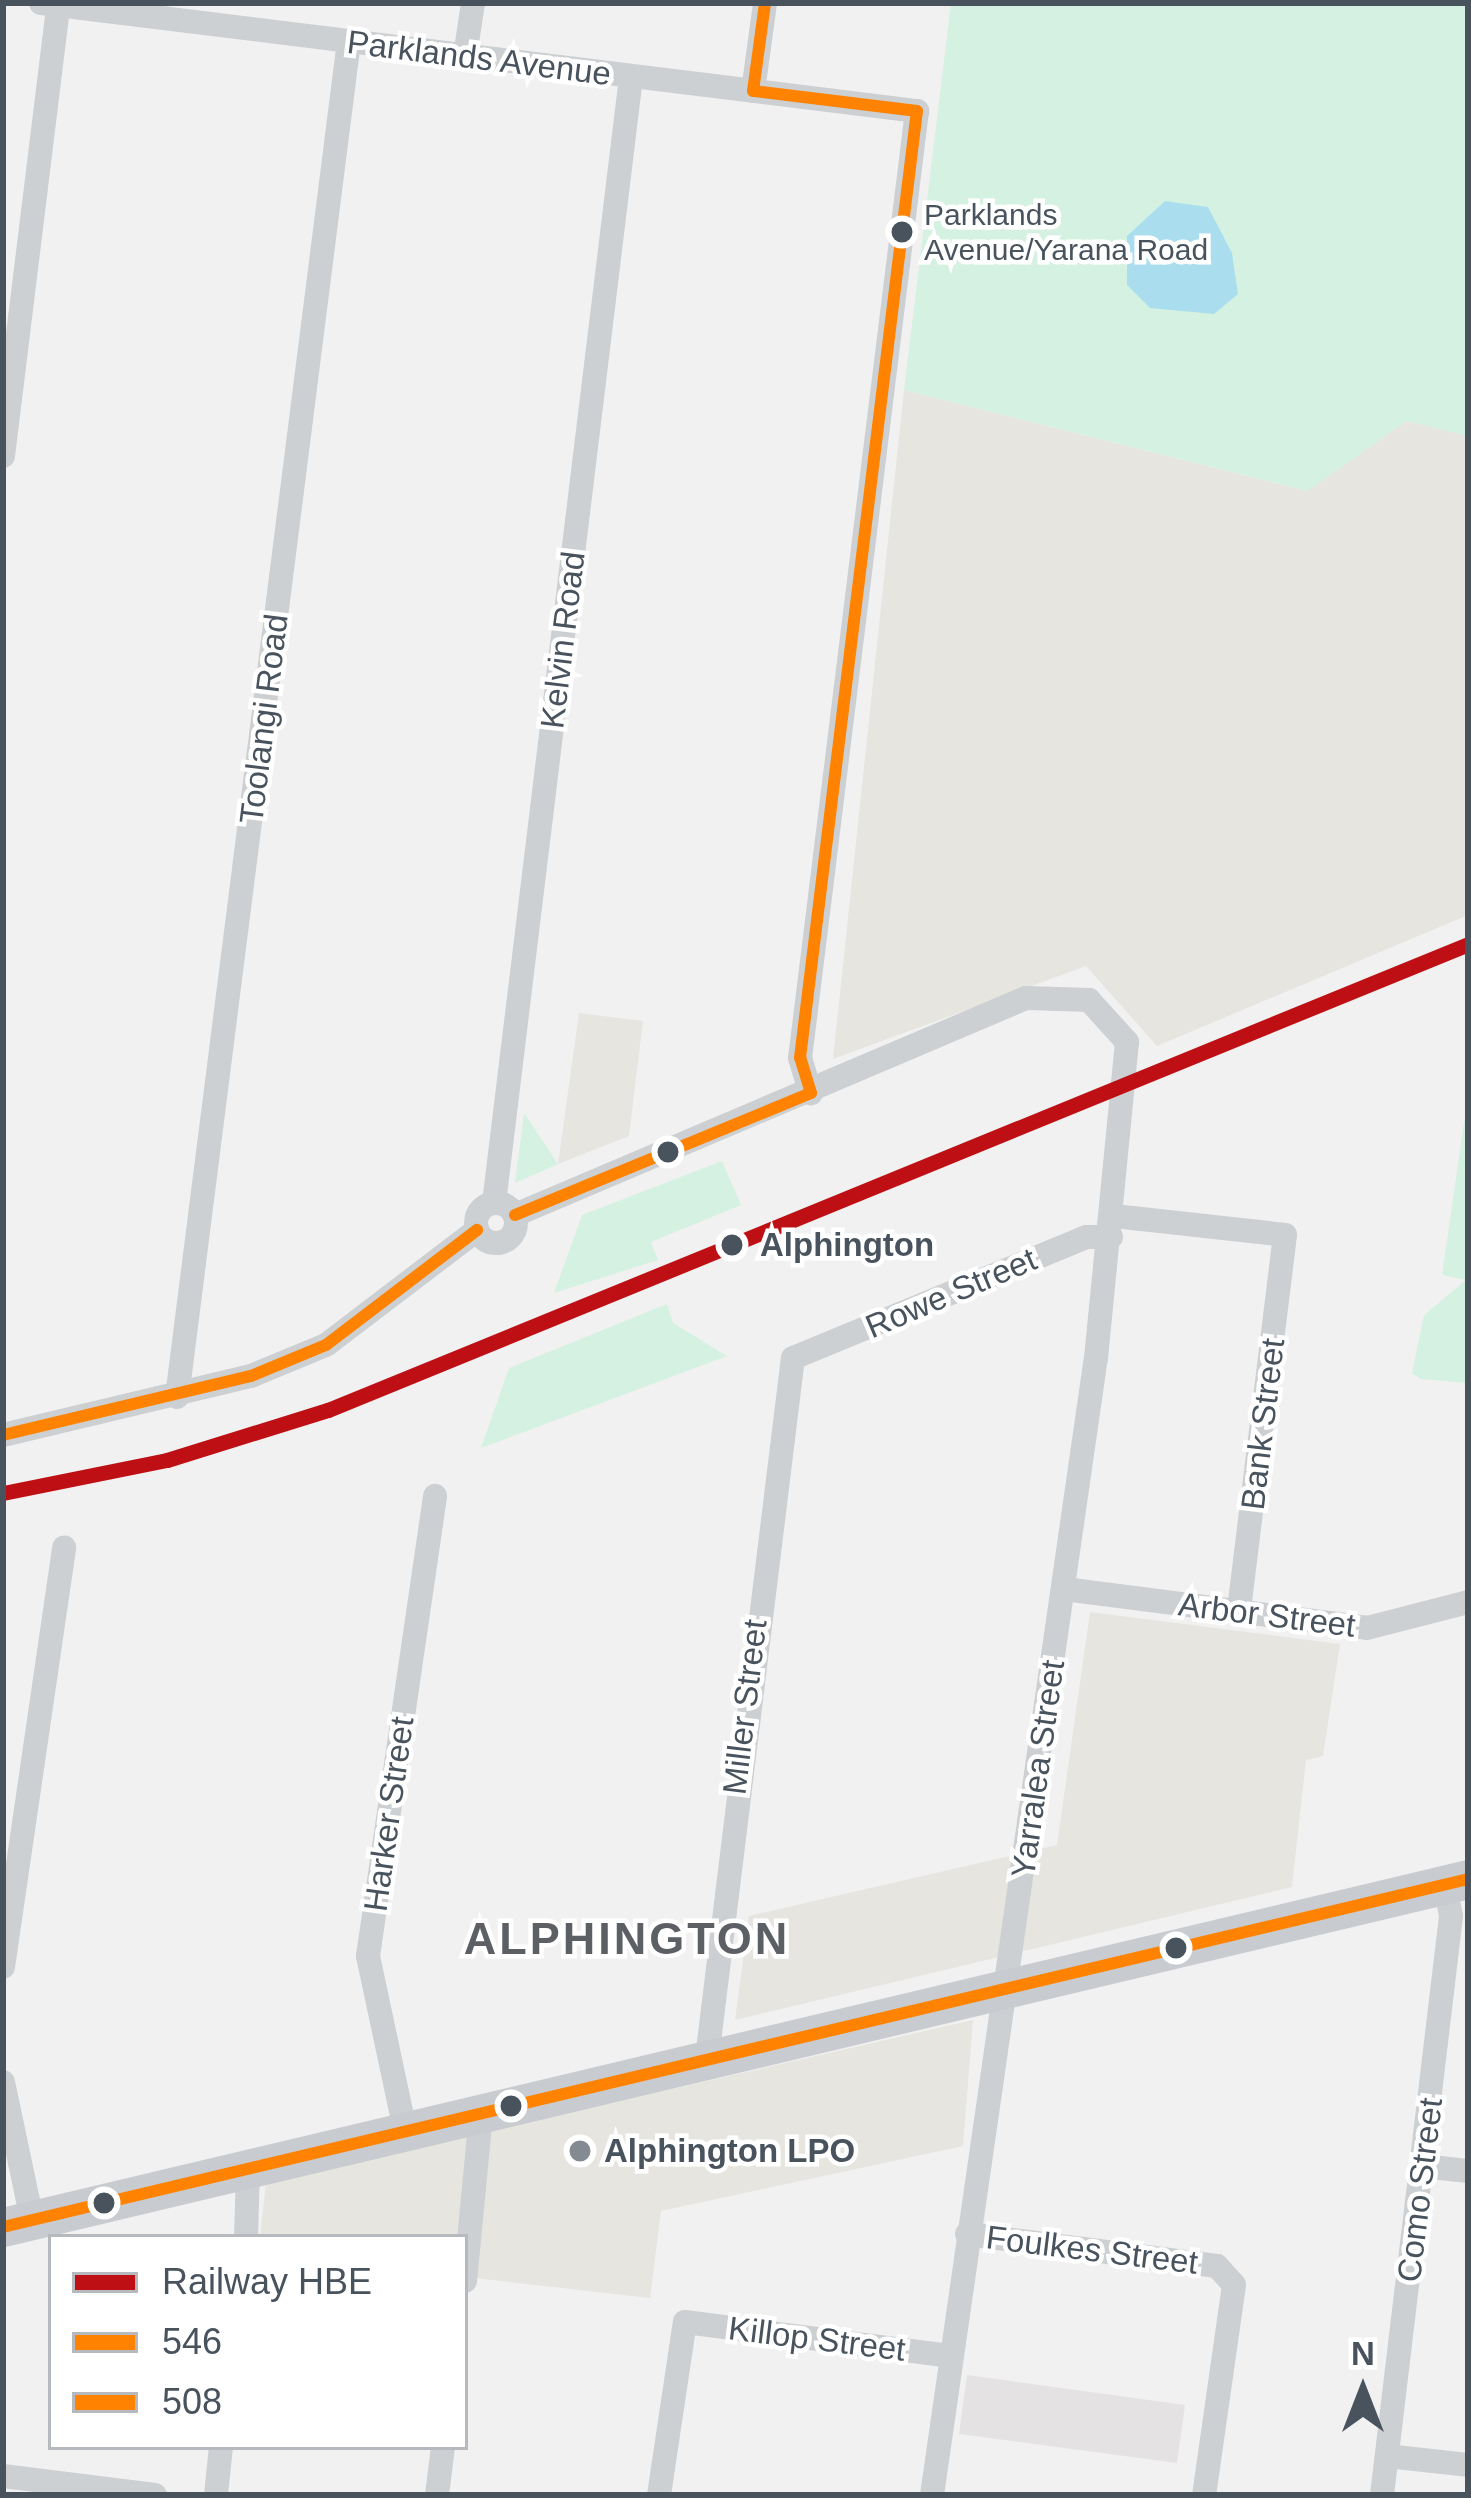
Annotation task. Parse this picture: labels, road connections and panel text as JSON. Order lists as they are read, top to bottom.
{
  "streets": {
    "street": [
      "Parklands Avenue",
      "Kelvin Road",
      "Toolangi Road",
      "Rowe Street",
      "Bank Street",
      "Arbor Street",
      "Miller Street",
      "Yarralea Street",
      "Harker Street",
      "Como Street",
      "Foulkes Street",
      "Killop Street"
    ]
  },
  "crossings": [
    ["Parklands Avenue", "Kelvin Road"],
    ["Parklands Avenue", "Toolangi Road"],
    ["Parklands Avenue", "Yarralea Street"],
    ["Rowe Street", "Bank Street"],
    ["Rowe Street", "Miller Street"],
    ["Rowe Street", "Yarralea Street"],
    ["Bank Street", "Arbor Street"],
    ["Arbor Street", "Yarralea Street"],
    ["Yarralea Street", "Foulkes Street"],
    ["Yarralea Street", "Killop Street"]
  ],
  "districts": ["ALPHINGTON"],
  "places": ["Parklands Avenue/Yarana Road", "Alphington", "Alphington LPO"],
  "lines": ["transit line 508", "rail line HBE", "transit line 546"],
  "legend": ["Railway HBE", "546", "508"],
  "north": "top"
}
